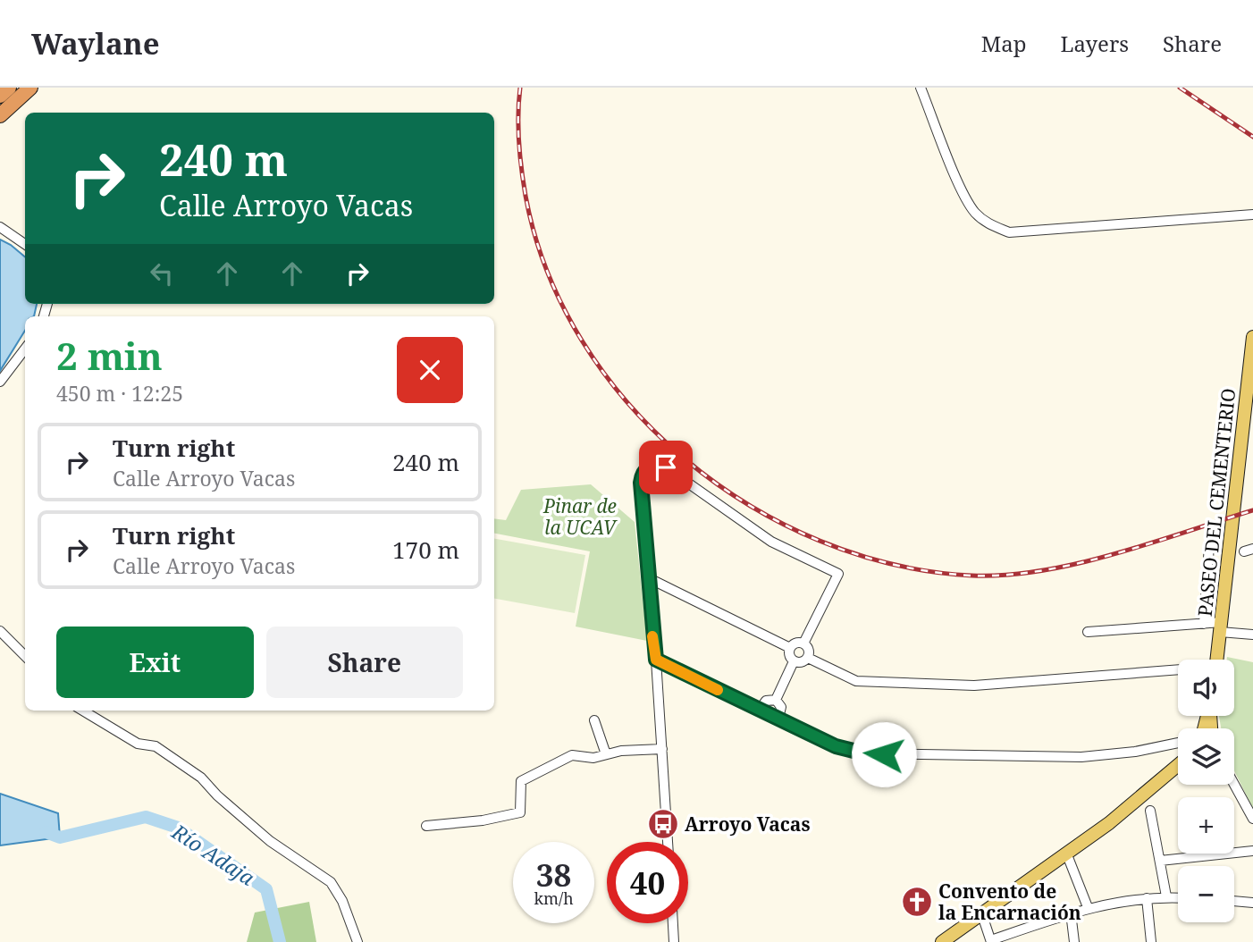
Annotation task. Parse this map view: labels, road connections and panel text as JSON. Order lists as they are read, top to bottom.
{
  "streets": {
    "main road": ["PASEO DEL CEMENTERIO"]
  },
  "water": ["Río Adaja"],
  "parks": ["Pinar de la UCAV"],
  "places": {
    "bus stop": ["Arroyo Vacas"],
    "church": ["Convento de la Encarnación"]
  },
  "page": {
    "header": "Waylane",
    "nav": ["Map", "Layers", "Share"],
    "turn": ["240 m", "Calle Arroyo Vacas"],
    "heading": ["2 min", "450 m · 12:25"],
    "list": [
      {
        "name": "Turn right",
        "note": "Calle Arroyo Vacas",
        "value": "240 m"
      },
      {
        "name": "Turn right",
        "note": "Calle Arroyo Vacas",
        "value": "170 m"
      }
    ],
    "buttons": ["Exit", "Share"],
    "map_buttons": ["+", "−"],
    "speed": "38 km/h",
    "limit": "40"
  }
}
